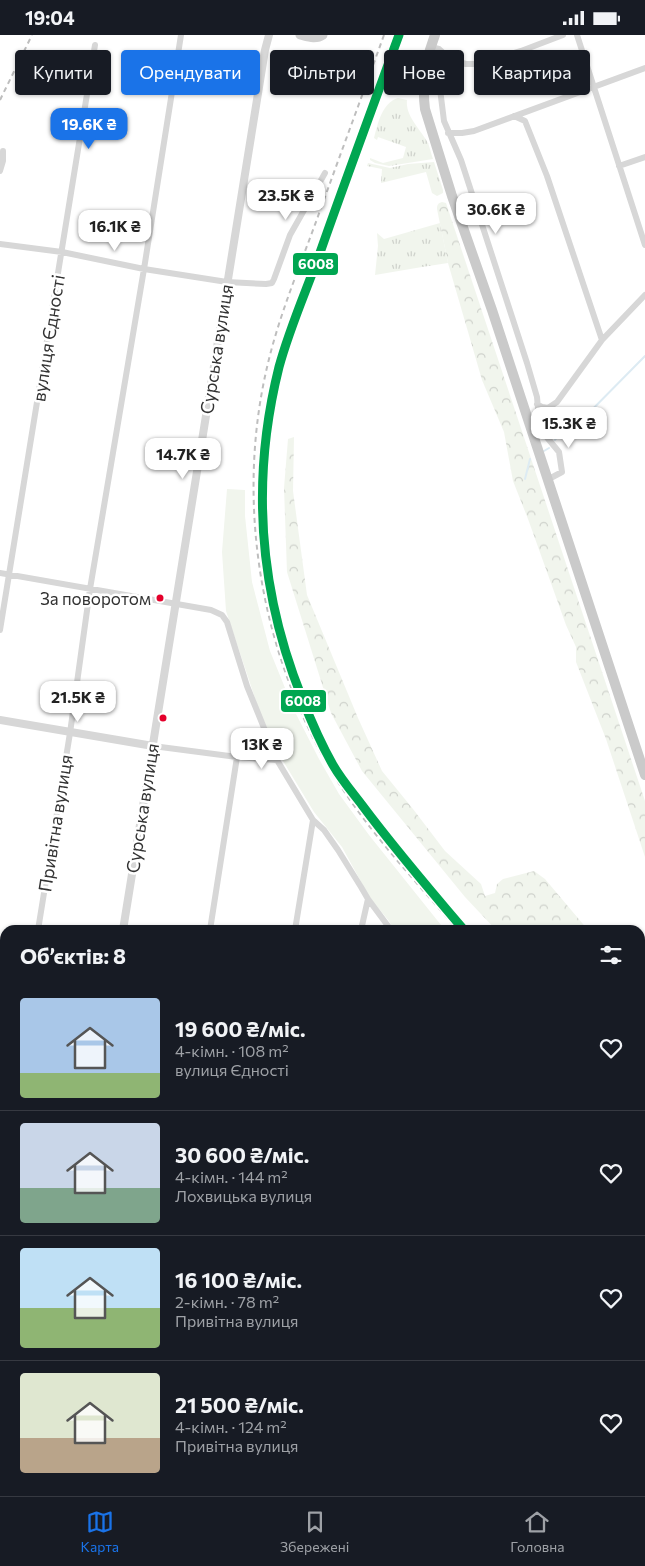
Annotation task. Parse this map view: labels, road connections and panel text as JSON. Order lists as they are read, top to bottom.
{
  "streets": {
    "street": ["вулиця Єдності", "Сурська вулиця", "Привітна вулиця"]
  },
  "places": ["За поворотом"],
  "lines": ["transit line 6008"],
  "page": {
    "status": "19:04",
    "chip": [
      "Купити",
      "Орендувати",
      "Фільтри",
      "Нове",
      "Квартира"
    ],
    "price": [
      "19.6K ₴",
      "23.5K ₴",
      "30.6K ₴",
      "16.1K ₴",
      "15.3K ₴",
      "14.7K ₴",
      "21.5K ₴",
      "13K ₴"
    ],
    "heading": "Об’єктів: 8",
    "list": [
      {
        "name": "19 600 ₴/міс.",
        "note": "4-кімн. · 108 m² · вулиця Єдності"
      },
      {
        "name": "30 600 ₴/міс.",
        "note": "4-кімн. · 144 m² · Лохвицька вулиця"
      },
      {
        "name": "16 100 ₴/міс.",
        "note": "2-кімн. · 78 m² · Привітна вулиця"
      },
      {
        "name": "21 500 ₴/міс.",
        "note": "4-кімн. · 124 m² · Привітна вулиця"
      }
    ],
    "tabs": ["Карта", "Збережені", "Головна"]
  }
}
